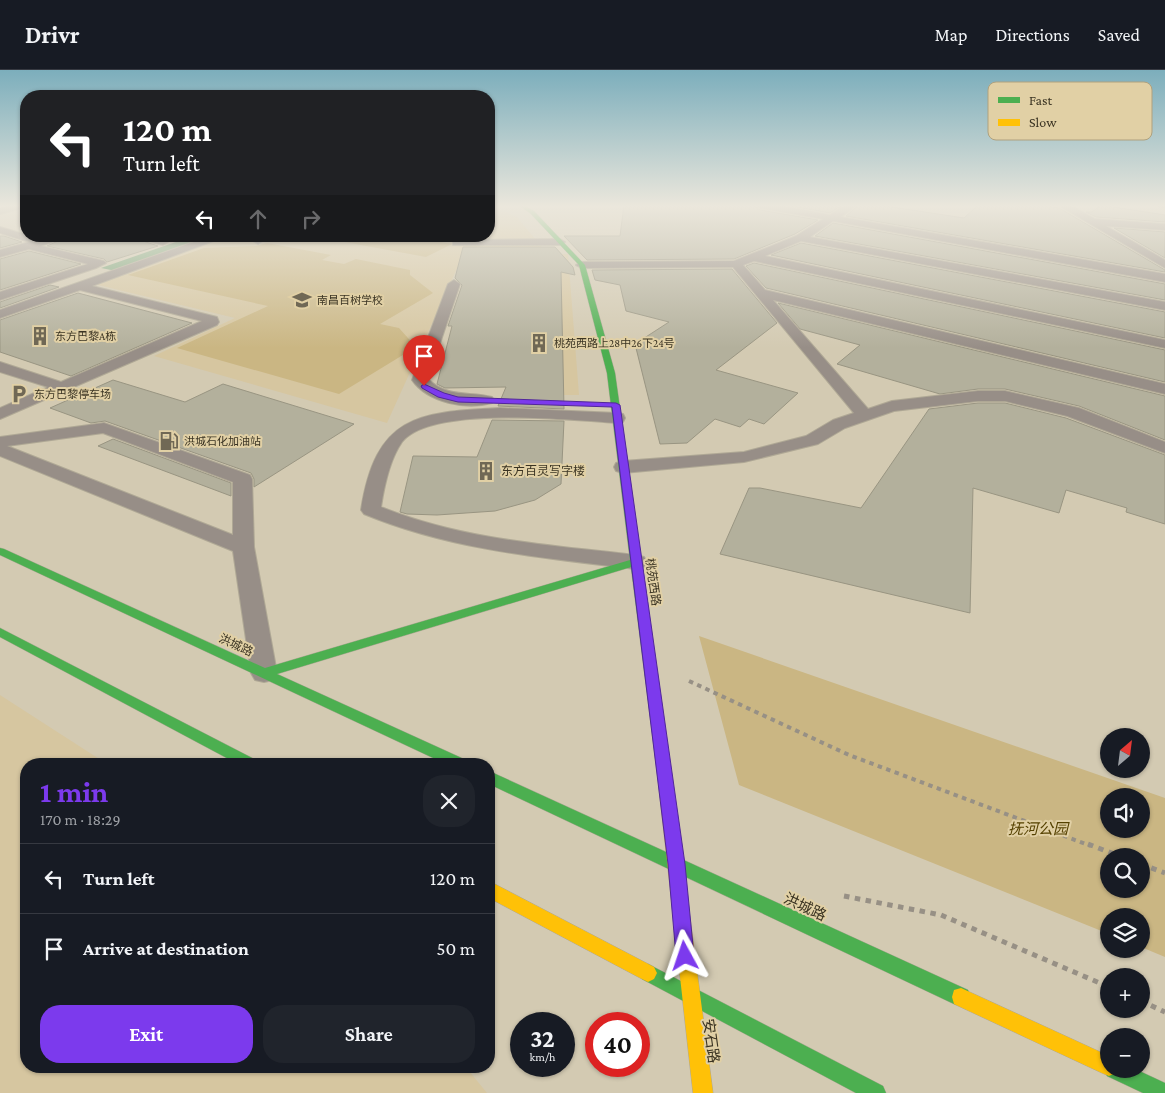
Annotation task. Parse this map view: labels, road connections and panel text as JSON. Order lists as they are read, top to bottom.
{
  "streets": {
    "main road": ["桃苑西路", "洪城路", "安石路"]
  },
  "crossings": [
    ["桃苑西路", "洪城路"],
    ["桃苑西路", "安石路"]
  ],
  "parks": ["抚河公园"],
  "places": {
    "school or university": ["南昌百树学校"],
    "building": ["东方巴黎A栋", "桃苑西路上28中26下24号", "东方百灵写字楼"],
    "parking": ["东方巴黎停车场"],
    "fuel station": ["洪城石化加油站"]
  },
  "legend": ["Fast", "Slow"],
  "north": "top right",
  "page": {
    "header": "Drivr",
    "nav": ["Map", "Directions", "Saved"],
    "turn": ["120 m", "Turn left"],
    "map_buttons": ["+", "−"],
    "heading": ["1 min", "170 m · 18:29"],
    "list": [
      {
        "name": "Turn left",
        "value": "120 m"
      },
      {
        "name": "Arrive at destination",
        "value": "50 m"
      }
    ],
    "buttons": ["Exit", "Share"],
    "speed": "32 km/h",
    "limit": "40"
  }
}
